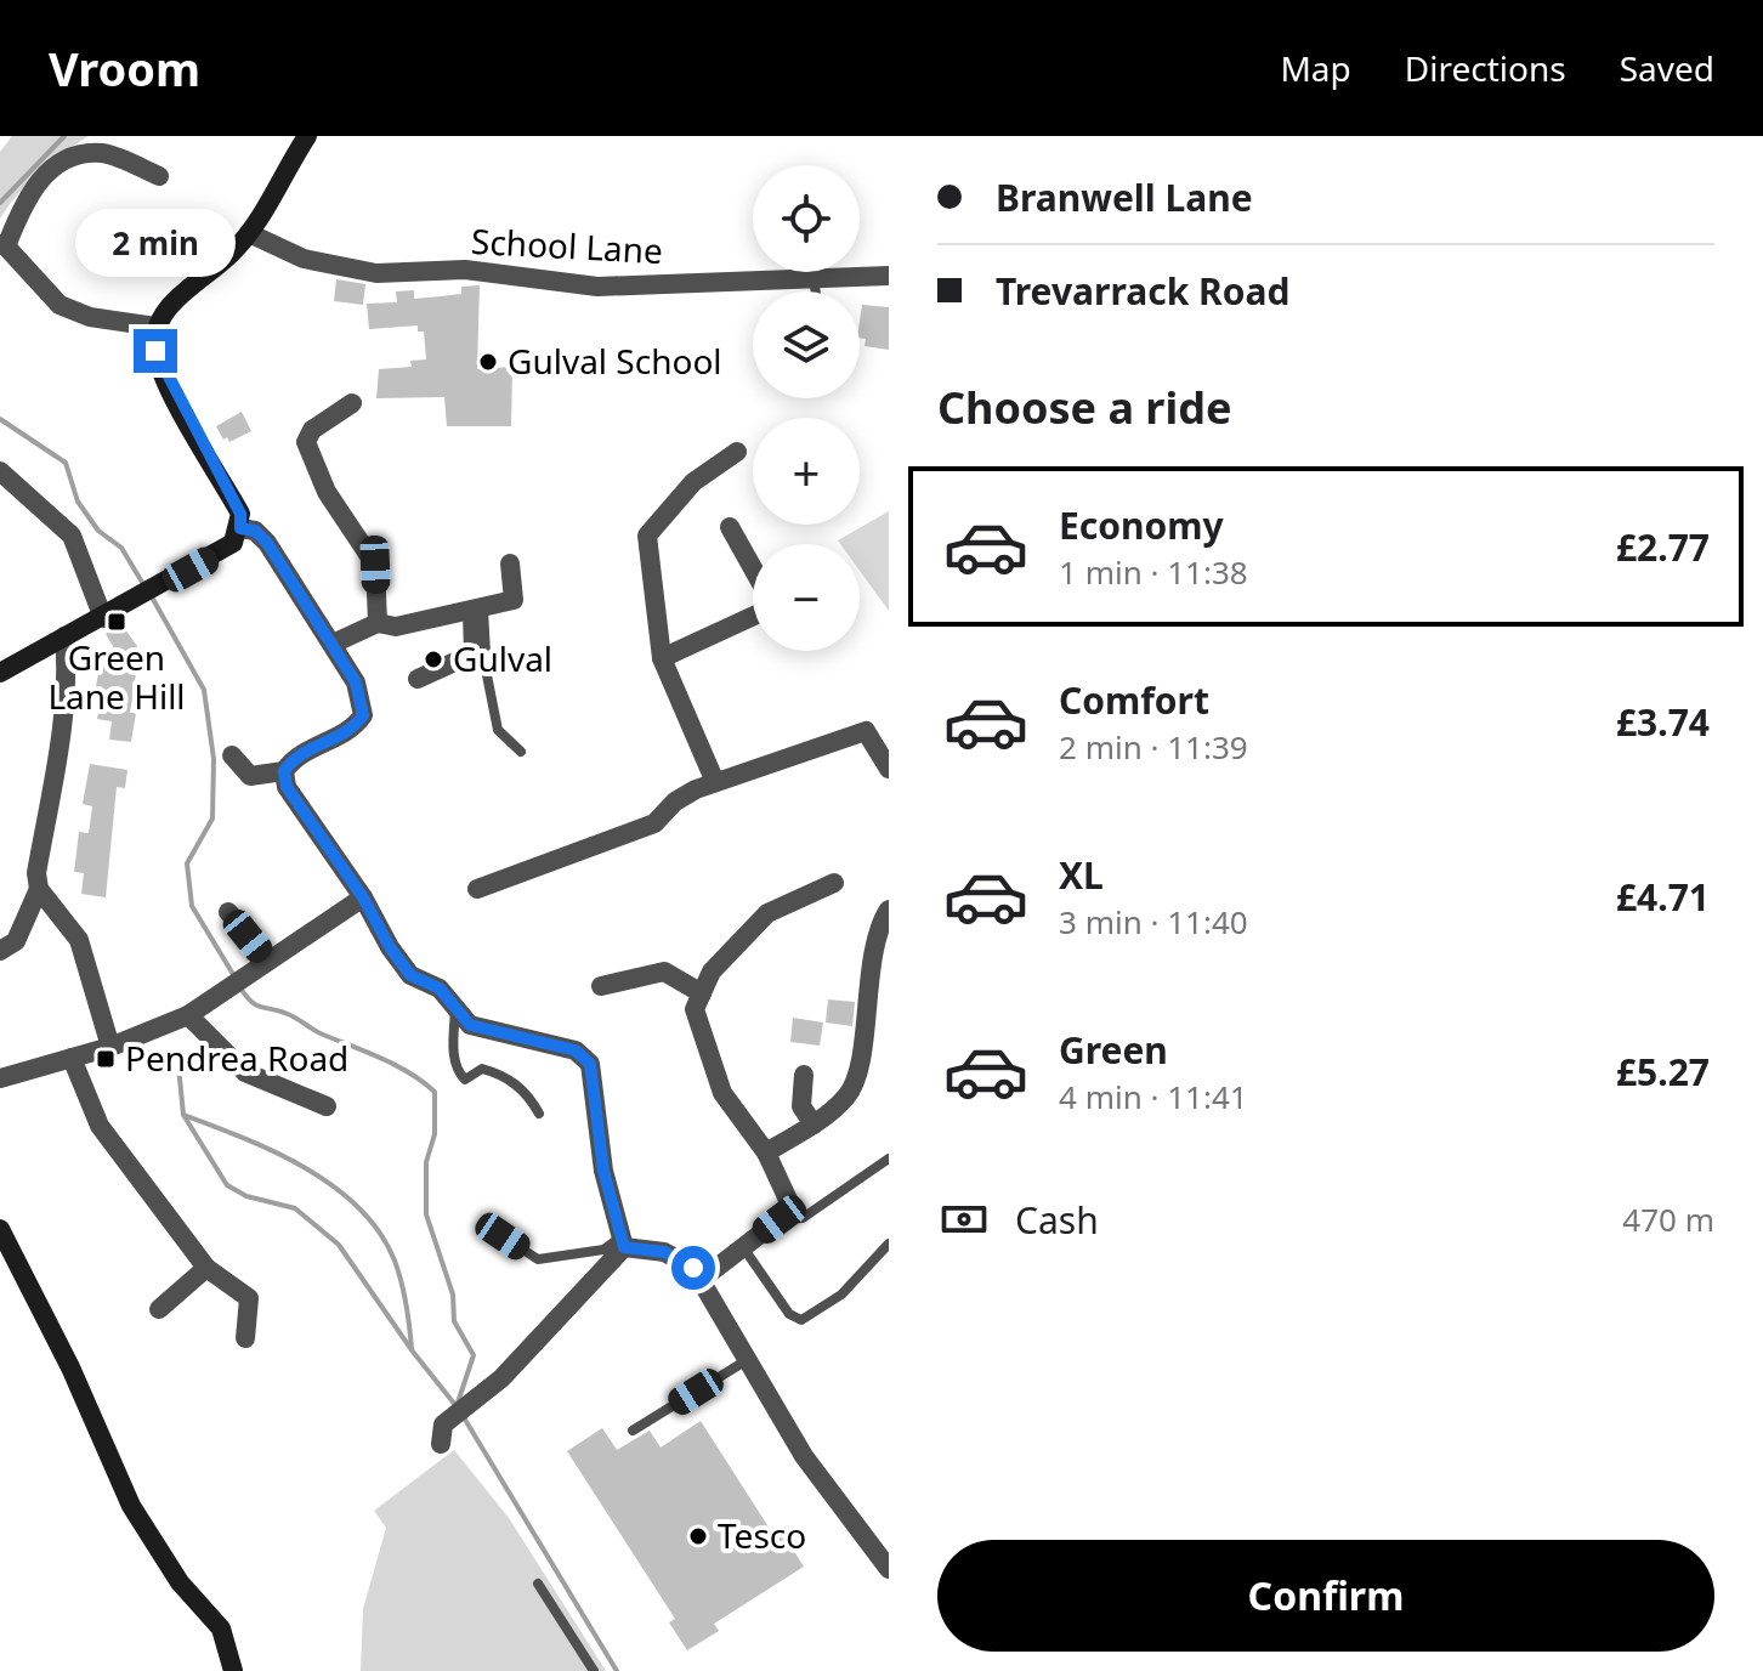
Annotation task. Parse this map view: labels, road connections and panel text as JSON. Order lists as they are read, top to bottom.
{
  "streets": {
    "street": ["School Lane"]
  },
  "places": {
    "other": ["Gulval School", "Gulval", "Tesco"],
    "transit": ["Green Lane Hill", "Pendrea Road"]
  },
  "page": {
    "header": "Vroom",
    "nav": ["Map", "Directions", "Saved"],
    "banner": ["Branwell Lane", "Trevarrack Road"],
    "map_buttons": ["+", "−"],
    "bubble": "2 min",
    "heading": "Choose a ride",
    "list": [
      {
        "name": "Economy",
        "note": "1 min · 11:38",
        "value": "£2.77"
      },
      {
        "name": "Comfort",
        "note": "2 min · 11:39",
        "value": "£3.74"
      },
      {
        "name": "XL",
        "note": "3 min · 11:40",
        "value": "£4.71"
      },
      {
        "name": "Green",
        "note": "4 min · 11:41",
        "value": "£5.27"
      }
    ],
    "pay": ["Cash", "470 m"],
    "buttons": "Confirm"
  }
}
